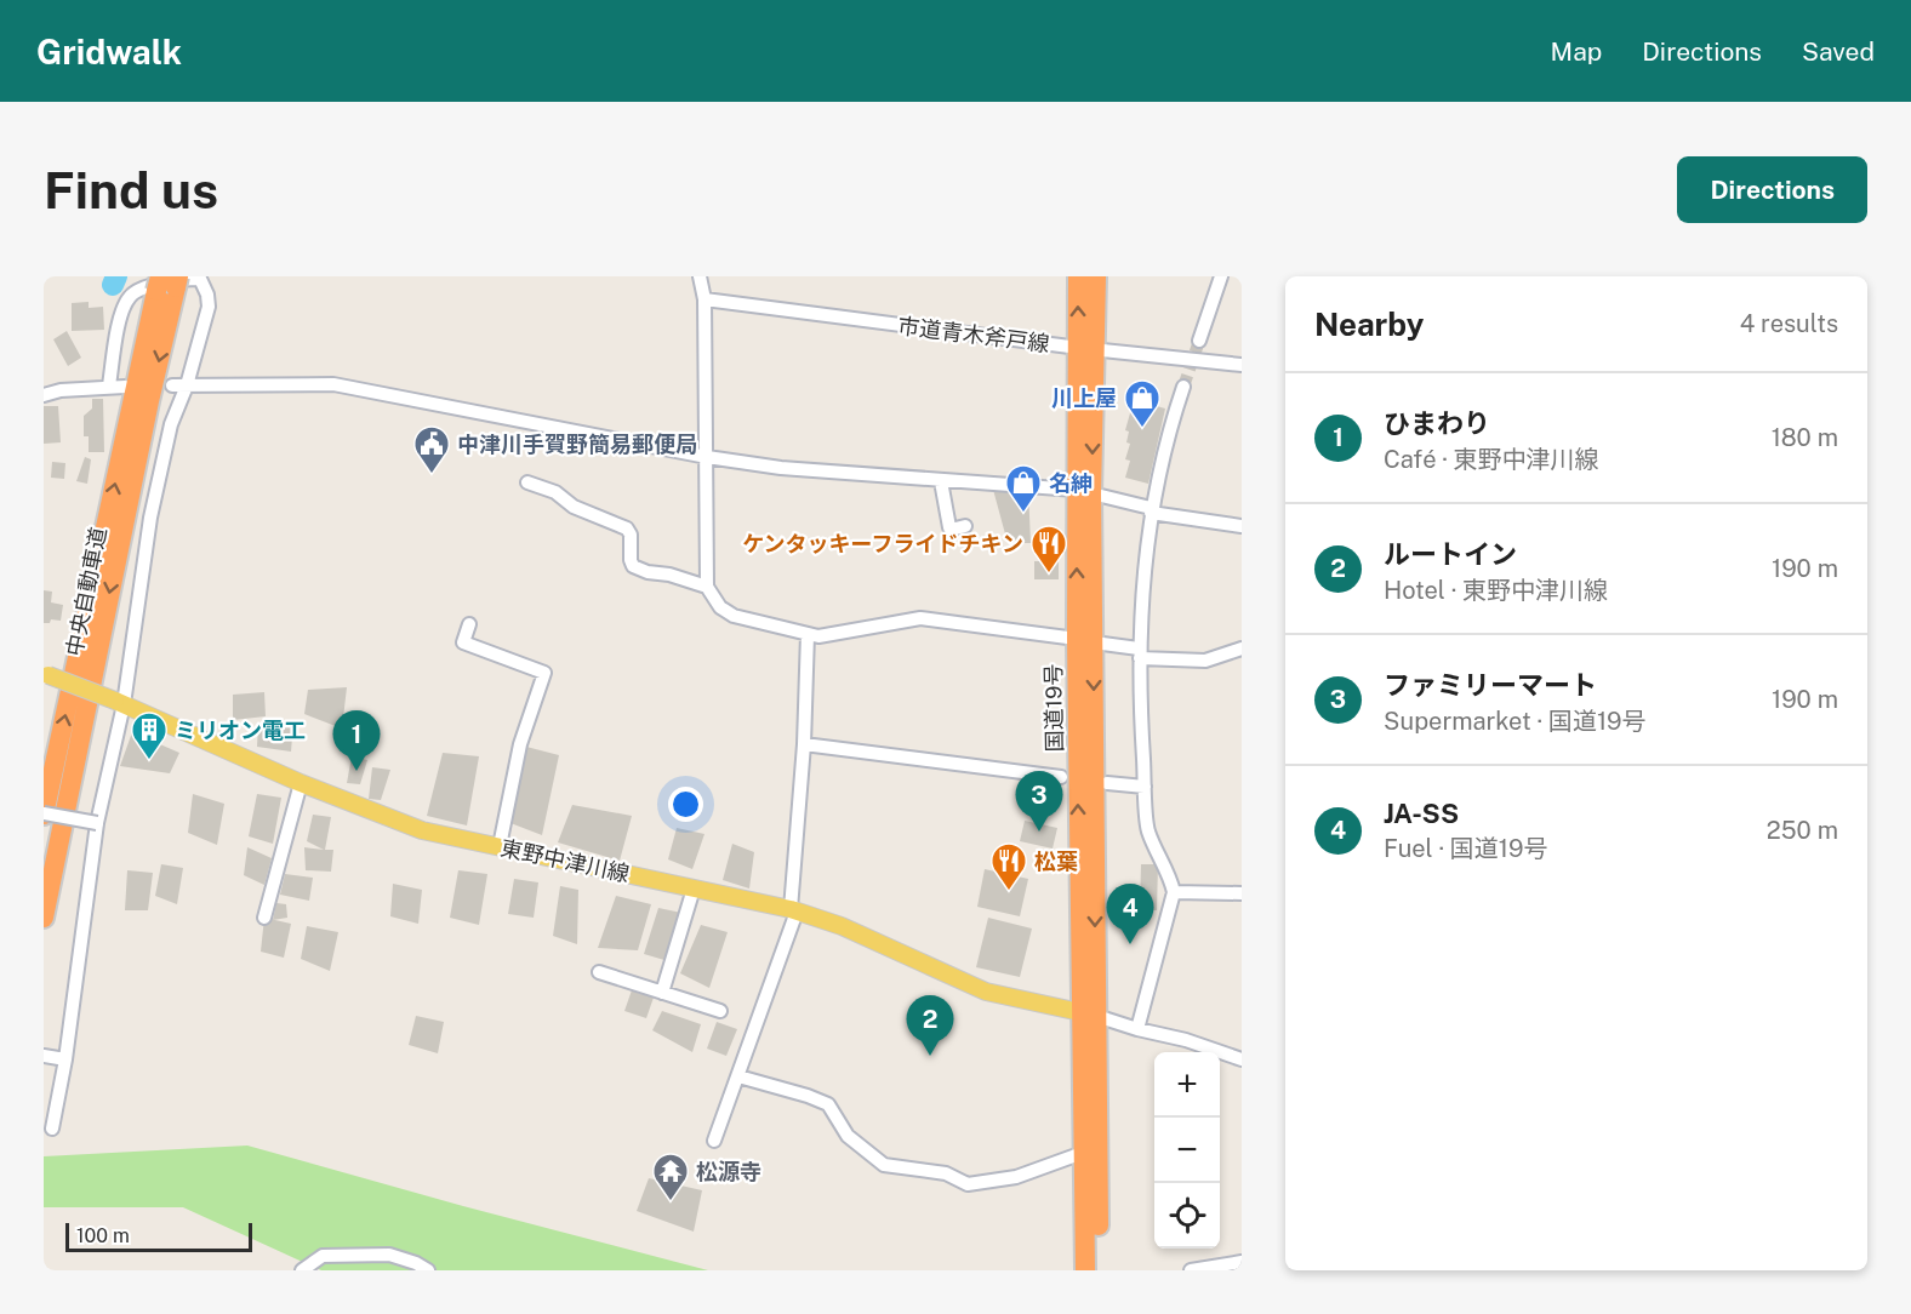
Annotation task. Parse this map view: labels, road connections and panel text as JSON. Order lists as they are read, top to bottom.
{
  "streets": {
    "highway": ["中央自動車道", "国道19号"],
    "main road": ["東野中津川線"],
    "street": ["市道青木斧戸線"]
  },
  "crossings": [
    ["市道青木斧戸線", "国道19号"],
    ["国道19号", "東野中津川線"]
  ],
  "places": {
    "shop": ["川上屋", "名紳"],
    "public building": ["中津川手賀野簡易郵便局"],
    "restaurant": ["ケンタッキーフライドチキン", "松葉"],
    "building": ["ミリオン電工"],
    "temple": ["松源寺"]
  },
  "scale_bar": "100 m",
  "page": {
    "header": "Gridwalk",
    "nav": ["Map", "Directions", "Saved"],
    "buttons": "Directions",
    "title": "Find us",
    "heading": ["Nearby", "4 results"],
    "list": [
      {
        "mark": "1",
        "name": "ひまわり",
        "note": "Café · 東野中津川線",
        "value": "180 m"
      },
      {
        "mark": "2",
        "name": "ルートイン",
        "note": "Hotel · 東野中津川線",
        "value": "190 m"
      },
      {
        "mark": "3",
        "name": "ファミリーマート",
        "note": "Supermarket · 国道19号",
        "value": "190 m"
      },
      {
        "mark": "4",
        "name": "JA-SS",
        "note": "Fuel · 国道19号",
        "value": "250 m"
      }
    ],
    "pins": [
      "1",
      "3",
      "4",
      "2"
    ],
    "map_buttons": ["+", "−"],
    "scale": "100 m"
  }
}
